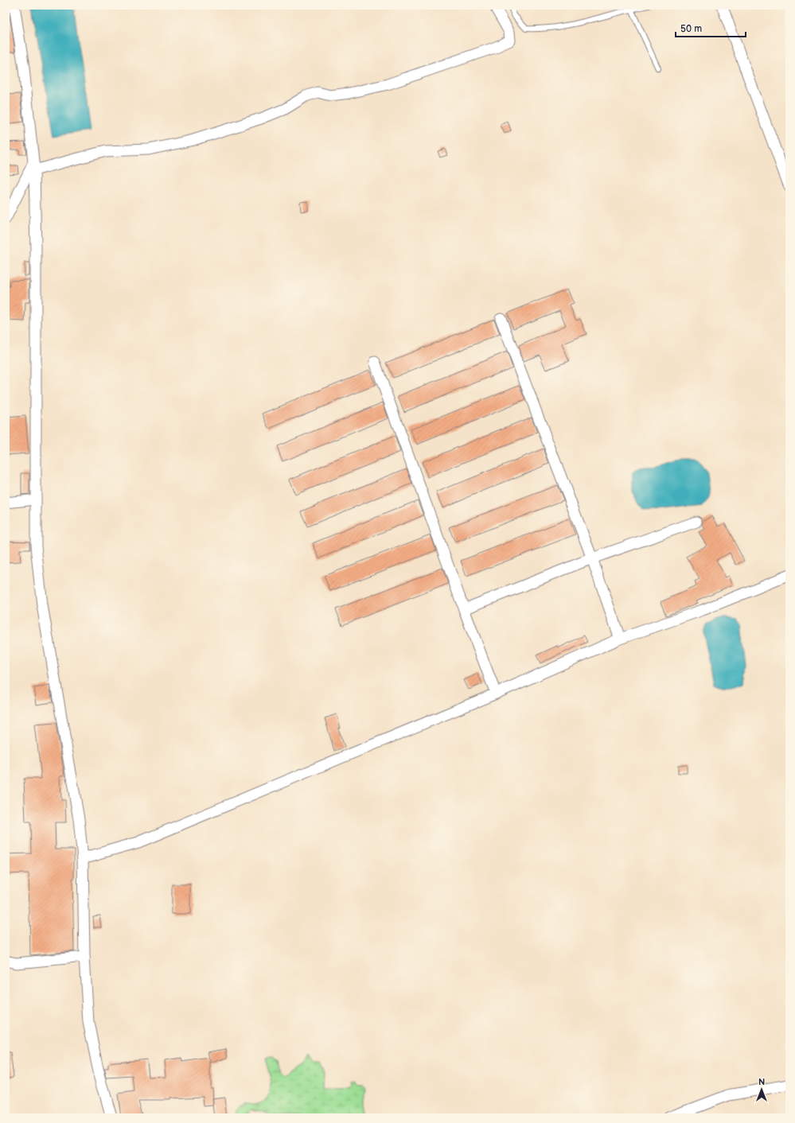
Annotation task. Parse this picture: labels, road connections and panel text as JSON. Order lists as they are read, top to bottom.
{
  "scale_bar": "50 m",
  "north": "top"
}
